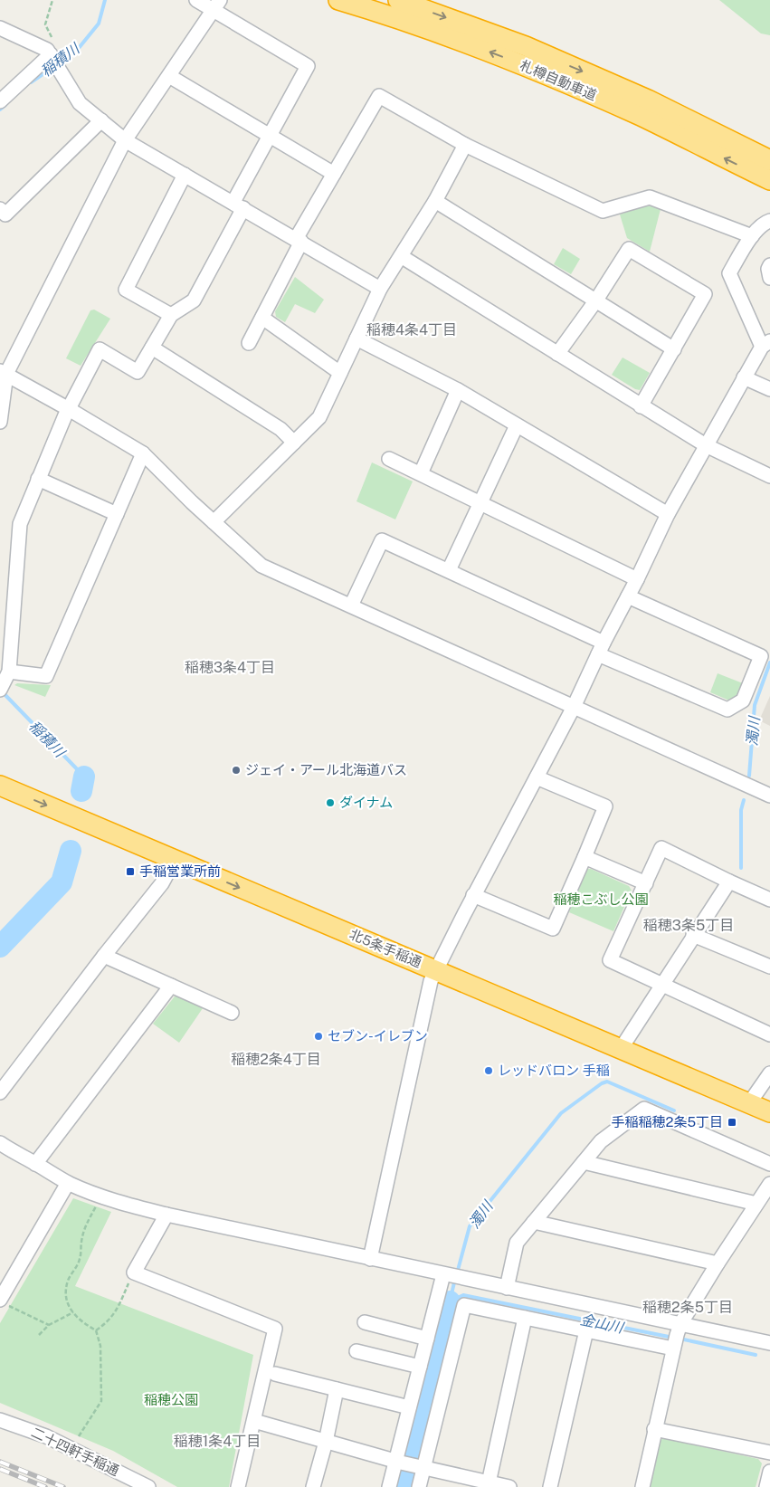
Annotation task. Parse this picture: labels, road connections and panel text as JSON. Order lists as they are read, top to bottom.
{
  "streets": {
    "highway": ["札樽自動車道", "北5条手稲通"],
    "street": ["二十四軒手稲通"]
  },
  "districts": [
    "稲穂4条4丁目",
    "稲穂3条4丁目",
    "稲穂3条5丁目",
    "稲穂2条4丁目",
    "稲穂2条5丁目",
    "稲穂1条4丁目"
  ],
  "water": ["稲積川", "濁川", "金山川"],
  "parks": ["稲穂こぶし公園", "稲穂公園"],
  "places": {
    "other": [
      "ジェイ・アール北海道バス",
      "ダイナム",
      "セブン-イレブン",
      "レッドバロン 手稲"
    ],
    "transit": ["手稲営業所前", "手稲稲穂2条5丁目"]
  }
}
